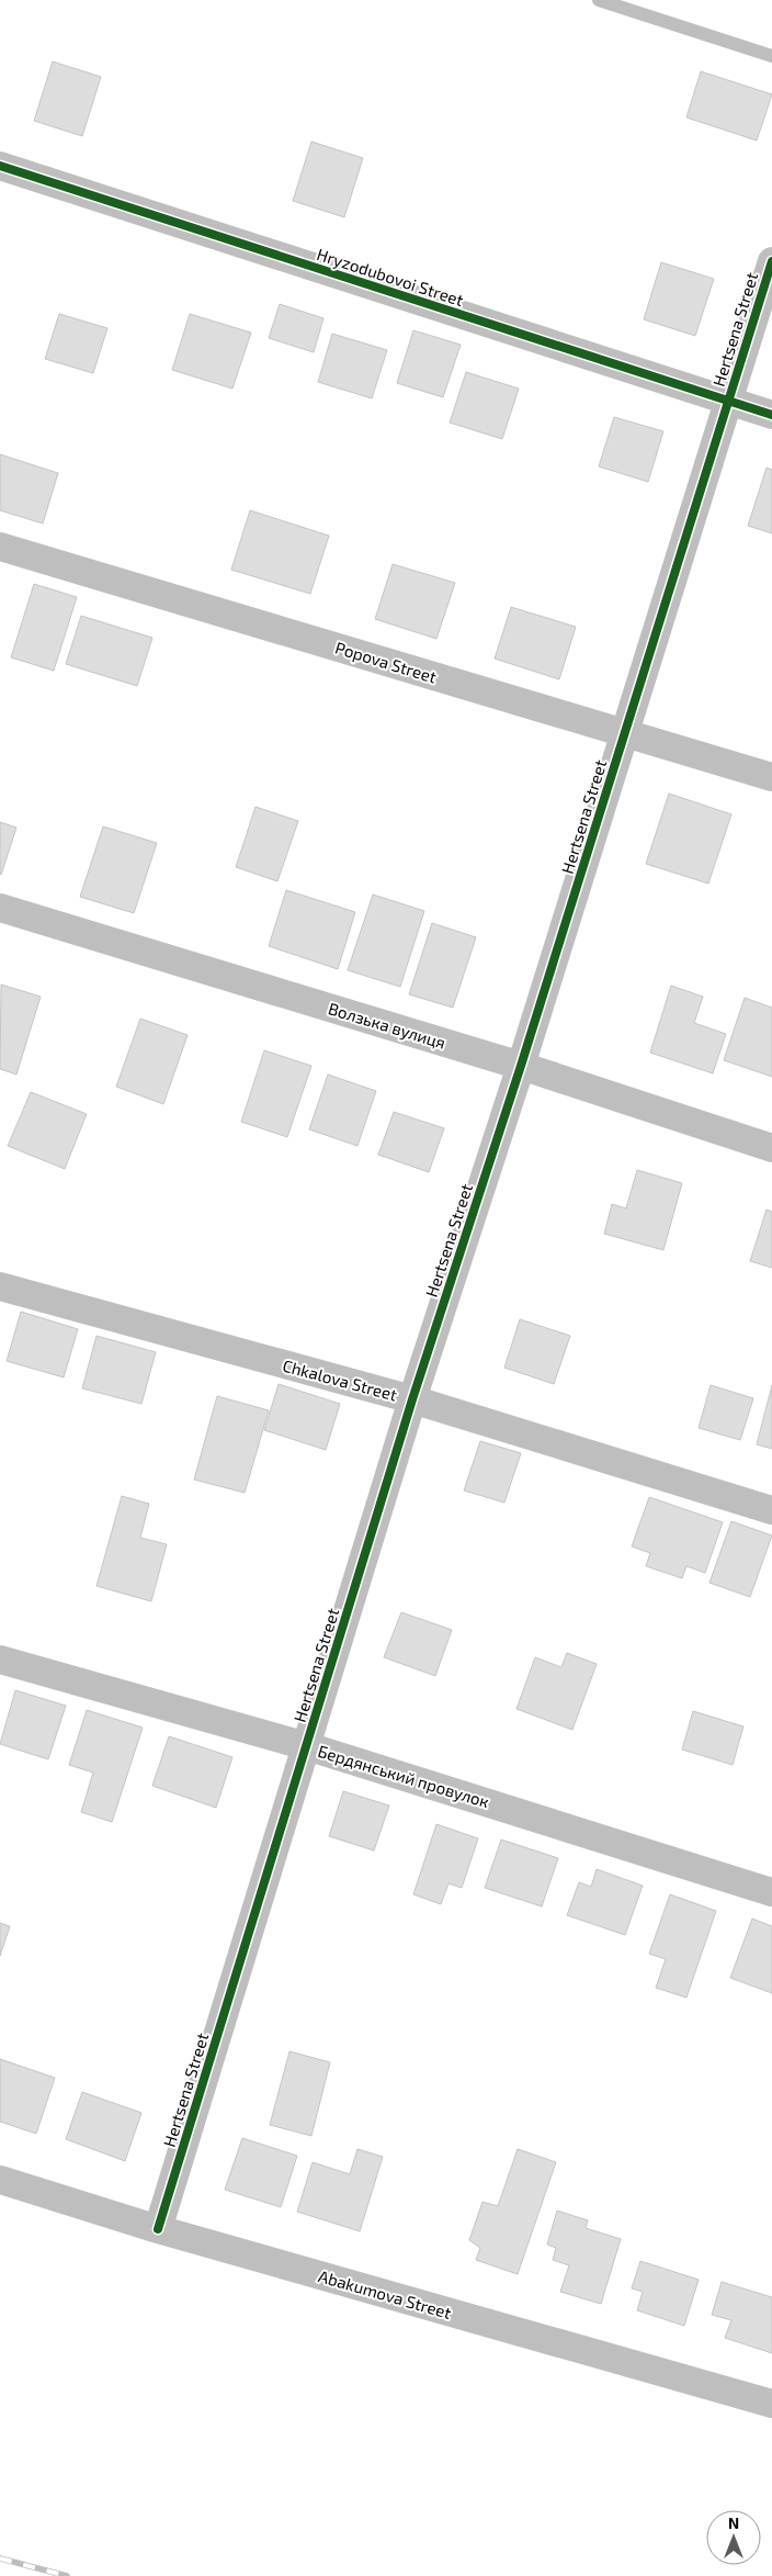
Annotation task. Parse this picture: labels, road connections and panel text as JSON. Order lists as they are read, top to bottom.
{
  "streets": {
    "street": [
      "Hryzodubovoi Street",
      "Hertsena Street",
      "Popova Street",
      "Волзька вулиця",
      "Chkalova Street",
      "Бердянський провулок",
      "Abakumova Street"
    ]
  },
  "crossings": [
    ["Hryzodubovoi Street", "Hertsena Street"],
    ["Hertsena Street", "Popova Street"],
    ["Hertsena Street", "Волзька вулиця"],
    ["Hertsena Street", "Chkalova Street"],
    ["Hertsena Street", "Бердянський провулок"],
    ["Hertsena Street", "Abakumova Street"]
  ],
  "north": "top"
}
